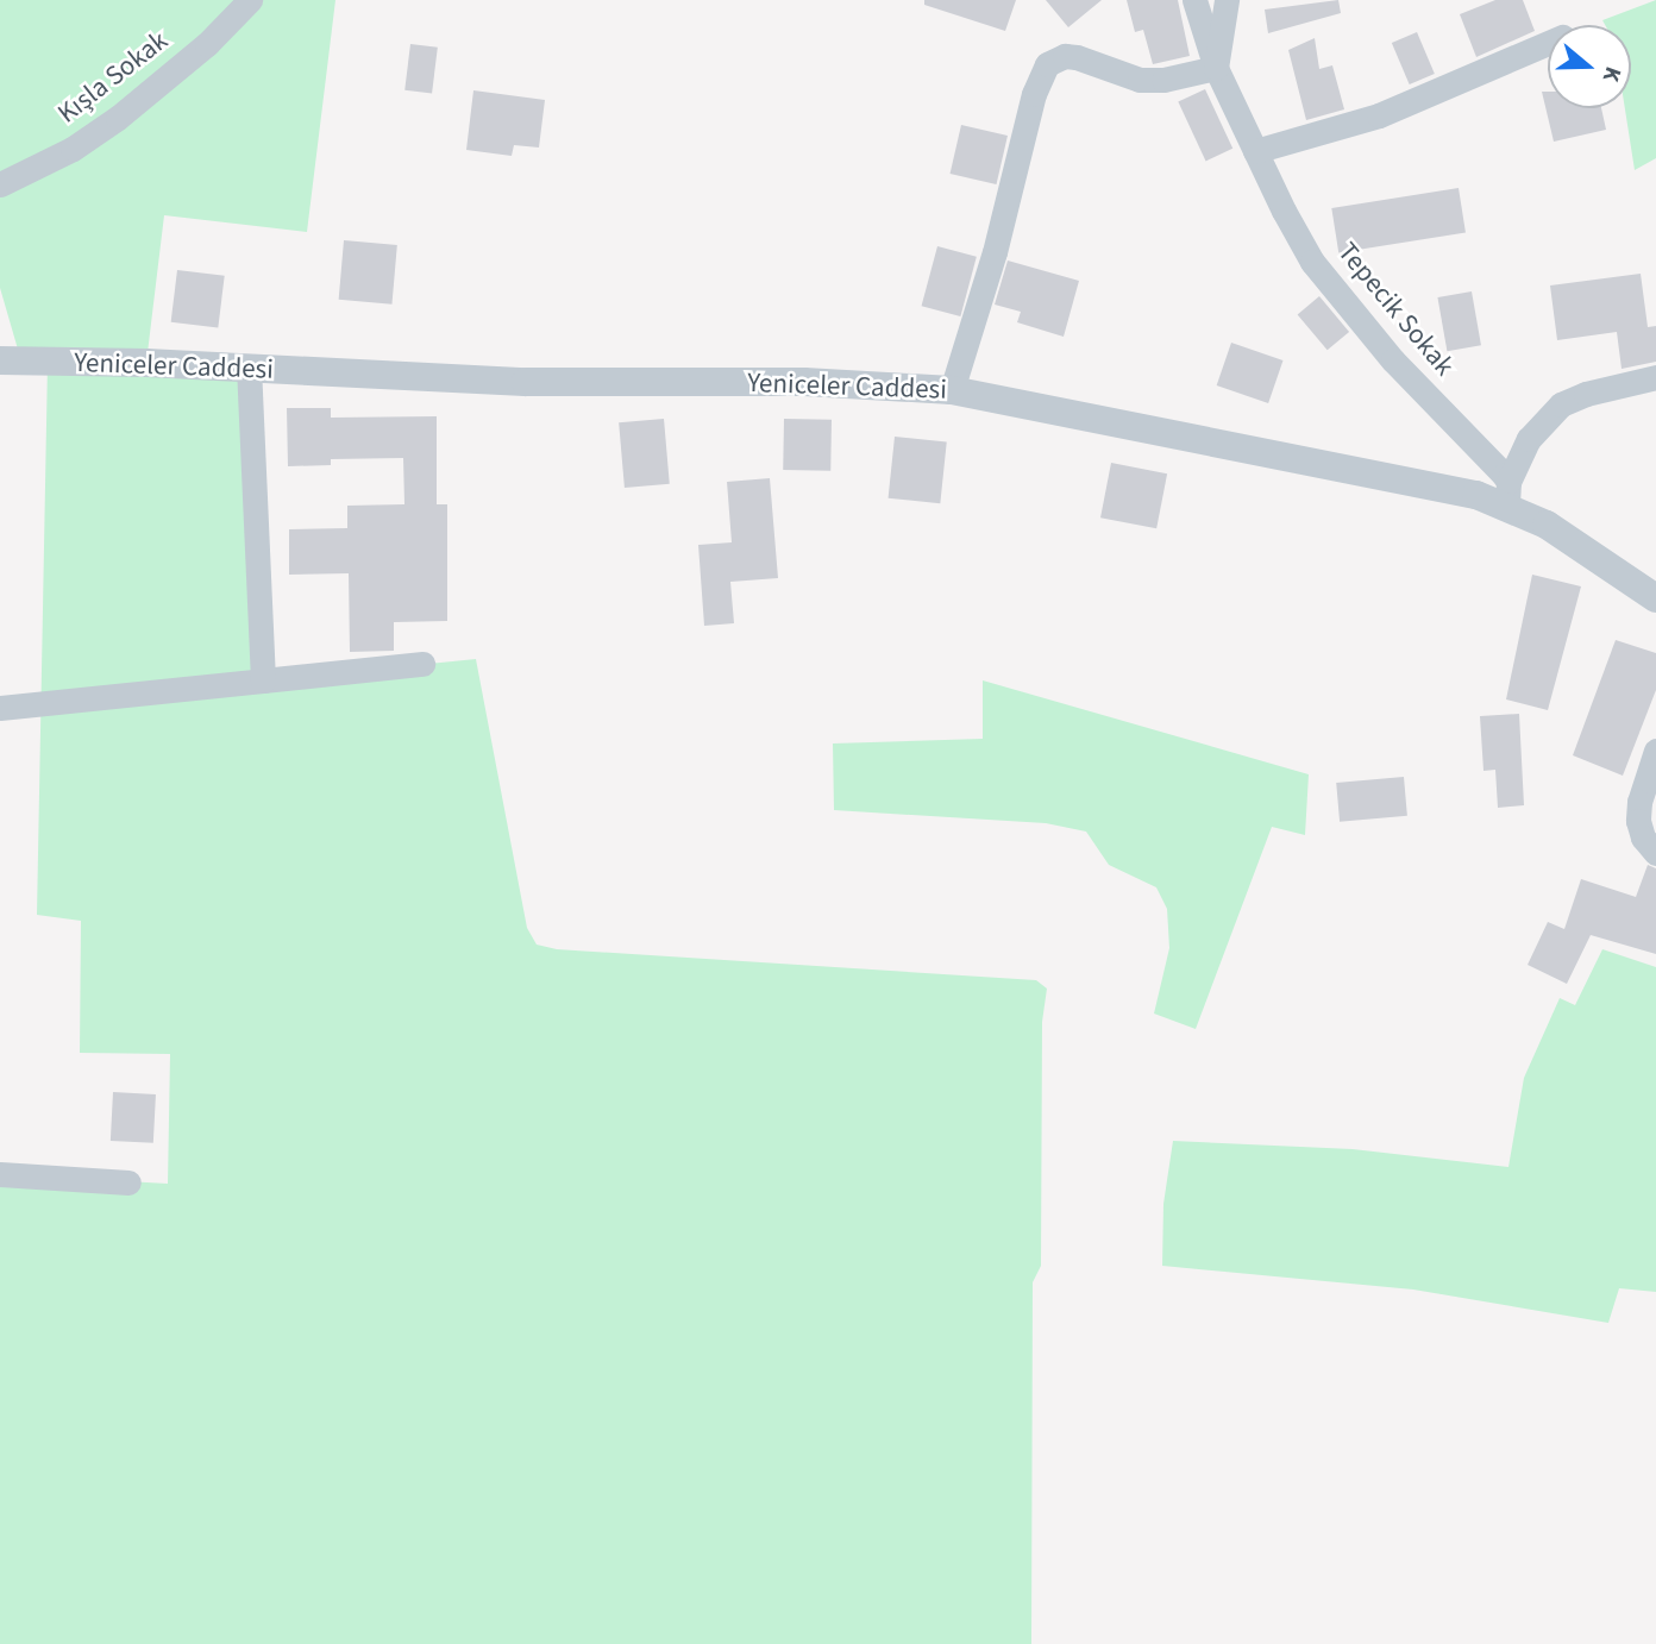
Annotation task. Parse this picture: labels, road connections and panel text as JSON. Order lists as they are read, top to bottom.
{
  "streets": {
    "street": ["Kışla Sokak", "Tepecik Sokak", "Yeniceler Caddesi"]
  },
  "crossings": [
    ["Tepecik Sokak", "Yeniceler Caddesi"]
  ],
  "north": "right"
}
